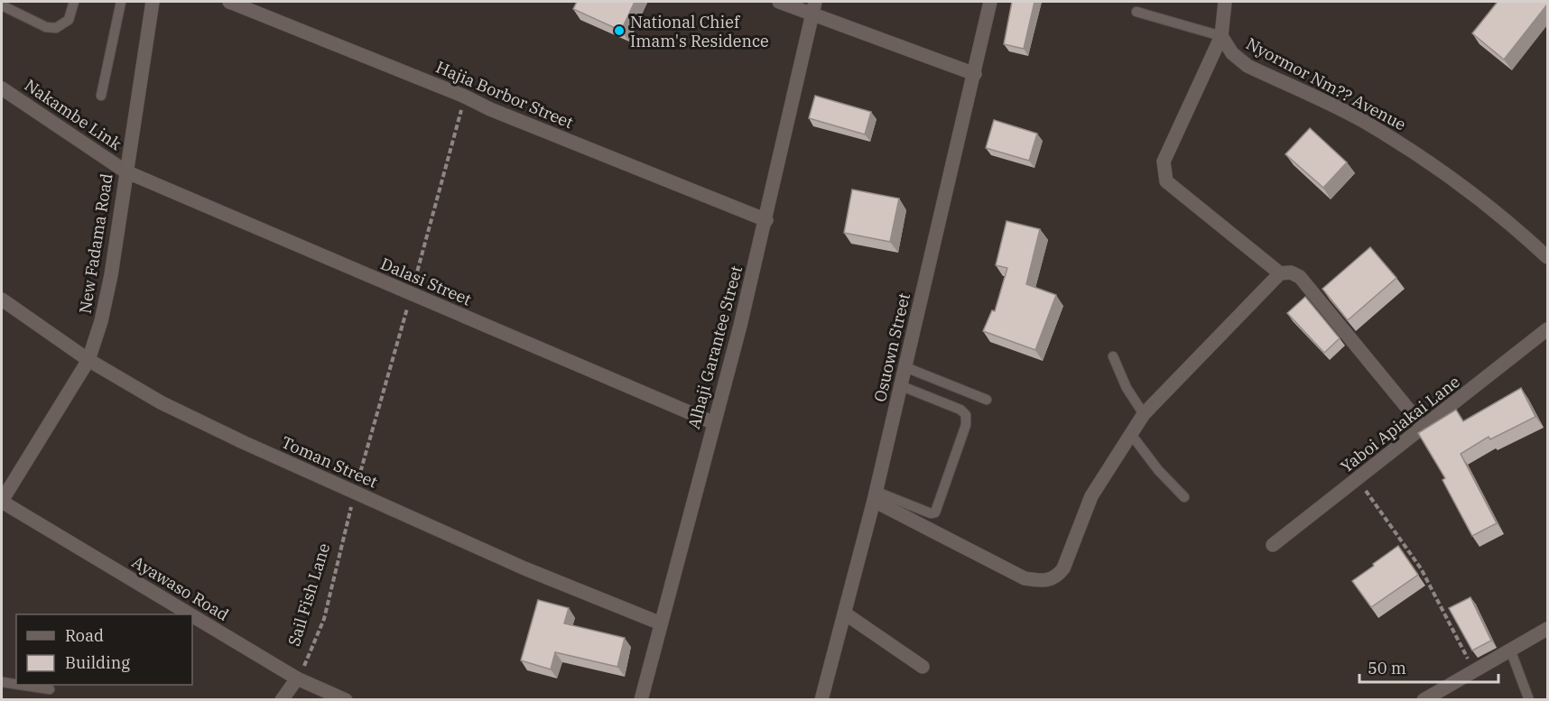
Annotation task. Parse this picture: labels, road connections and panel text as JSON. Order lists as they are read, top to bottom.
{
  "streets": {
    "street": [
      "Nyormor Nm?? Avenue",
      "Hajia Borbor Street",
      "Nakambe Link",
      "New Fadama Road",
      "Dalasi Street",
      "Alhaji Garantee Street",
      "Osuown Street",
      "Yaboi Apiakai Lane",
      "Toman Street",
      "Ayawaso Road"
    ],
    "path": ["Sail Fish Lane"]
  },
  "crossings": [
    ["Hajia Borbor Street", "Alhaji Garantee Street"],
    ["Nakambe Link", "New Fadama Road"],
    ["Nakambe Link", "Dalasi Street"],
    ["New Fadama Road", "Dalasi Street"],
    ["New Fadama Road", "Toman Street"],
    ["New Fadama Road", "Ayawaso Road"],
    ["Dalasi Street", "Alhaji Garantee Street"],
    ["Alhaji Garantee Street", "Toman Street"],
    ["Toman Street", "Sail Fish Lane"],
    ["Ayawaso Road", "Sail Fish Lane"]
  ],
  "places": ["National Chief Imam's Residence"],
  "legend": ["Road", "Building"],
  "scale_bar": "50 m"
}
